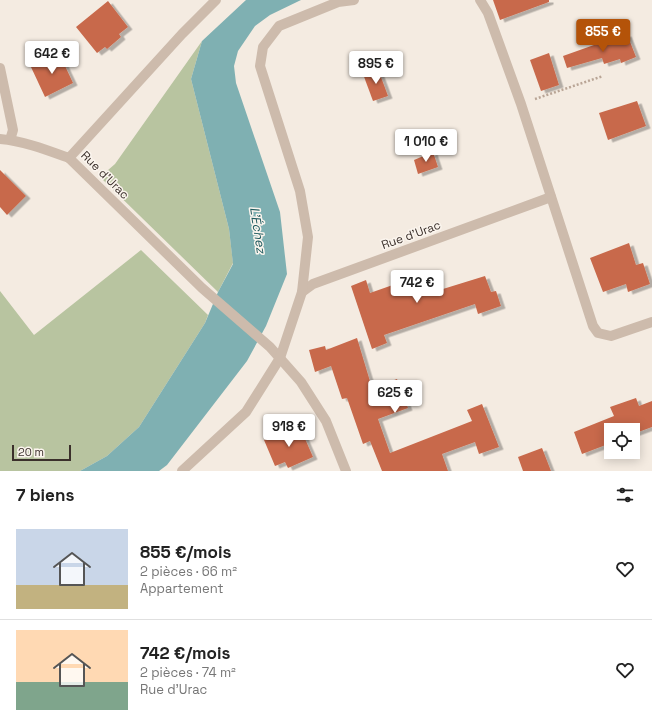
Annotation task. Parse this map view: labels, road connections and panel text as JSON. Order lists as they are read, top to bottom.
{
  "streets": {
    "street": ["Rue d'Urac"]
  },
  "water": ["L'Échez"],
  "scale_bar": "20 m",
  "page": {
    "price": [
      "855 €",
      "642 €",
      "895 €",
      "1 010 €",
      "742 €",
      "625 €",
      "918 €"
    ],
    "scale": "20 m",
    "heading": "7 biens",
    "list": [
      {
        "name": "855 €/mois",
        "note": "2 pièces · 66 m² · Appartement"
      },
      {
        "name": "742 €/mois",
        "note": "2 pièces · 74 m² · Rue d'Urac"
      }
    ]
  }
}
